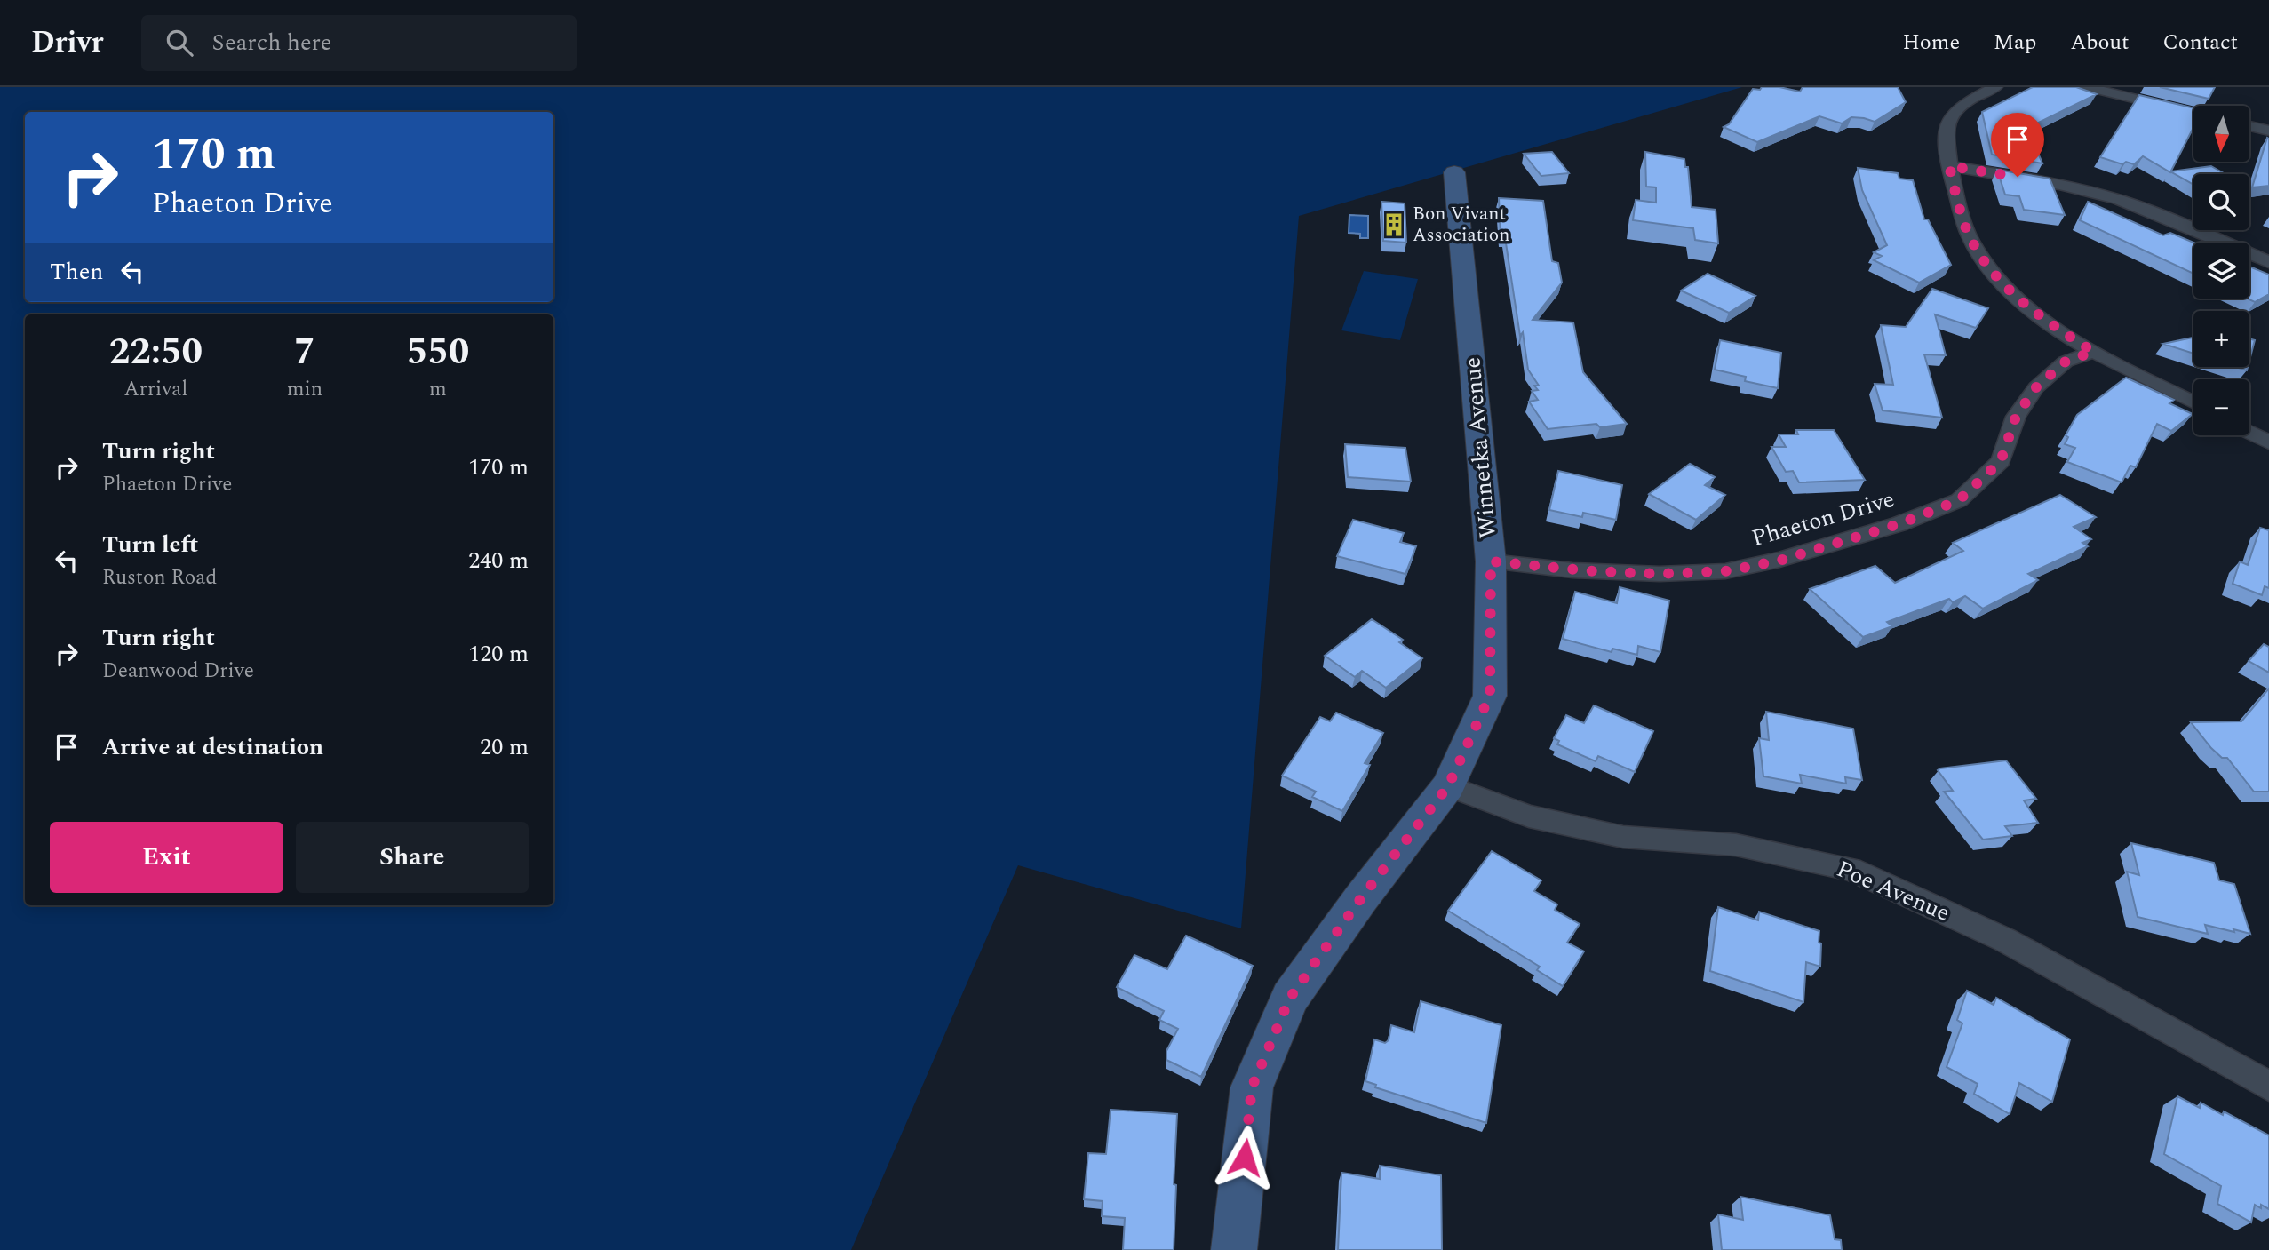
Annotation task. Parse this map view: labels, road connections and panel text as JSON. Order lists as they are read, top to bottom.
{
  "streets": {
    "main road": ["Winnetka Avenue"],
    "street": ["Phaeton Drive", "Poe Avenue"]
  },
  "crossings": [
    ["Winnetka Avenue", "Phaeton Drive"],
    ["Winnetka Avenue", "Poe Avenue"]
  ],
  "places": {
    "building": ["Bon Vivant Association"]
  },
  "north": "bottom",
  "page": {
    "header": "Drivr",
    "search": "Search here",
    "nav": [
      "Home",
      "Map",
      "About",
      "Contact"
    ],
    "map_buttons": ["+", "−"],
    "turn": ["170 m", "Phaeton Drive"],
    "then": "Then",
    "eta": [
      "22:50",
      "Arrival",
      "7",
      "min",
      "550",
      "m"
    ],
    "list": [
      {
        "name": "Turn right",
        "note": "Phaeton Drive",
        "value": "170 m"
      },
      {
        "name": "Turn left",
        "note": "Ruston Road",
        "value": "240 m"
      },
      {
        "name": "Turn right",
        "note": "Deanwood Drive",
        "value": "120 m"
      },
      {
        "name": "Arrive at destination",
        "value": "20 m"
      }
    ],
    "buttons": ["Exit", "Share"]
  }
}
